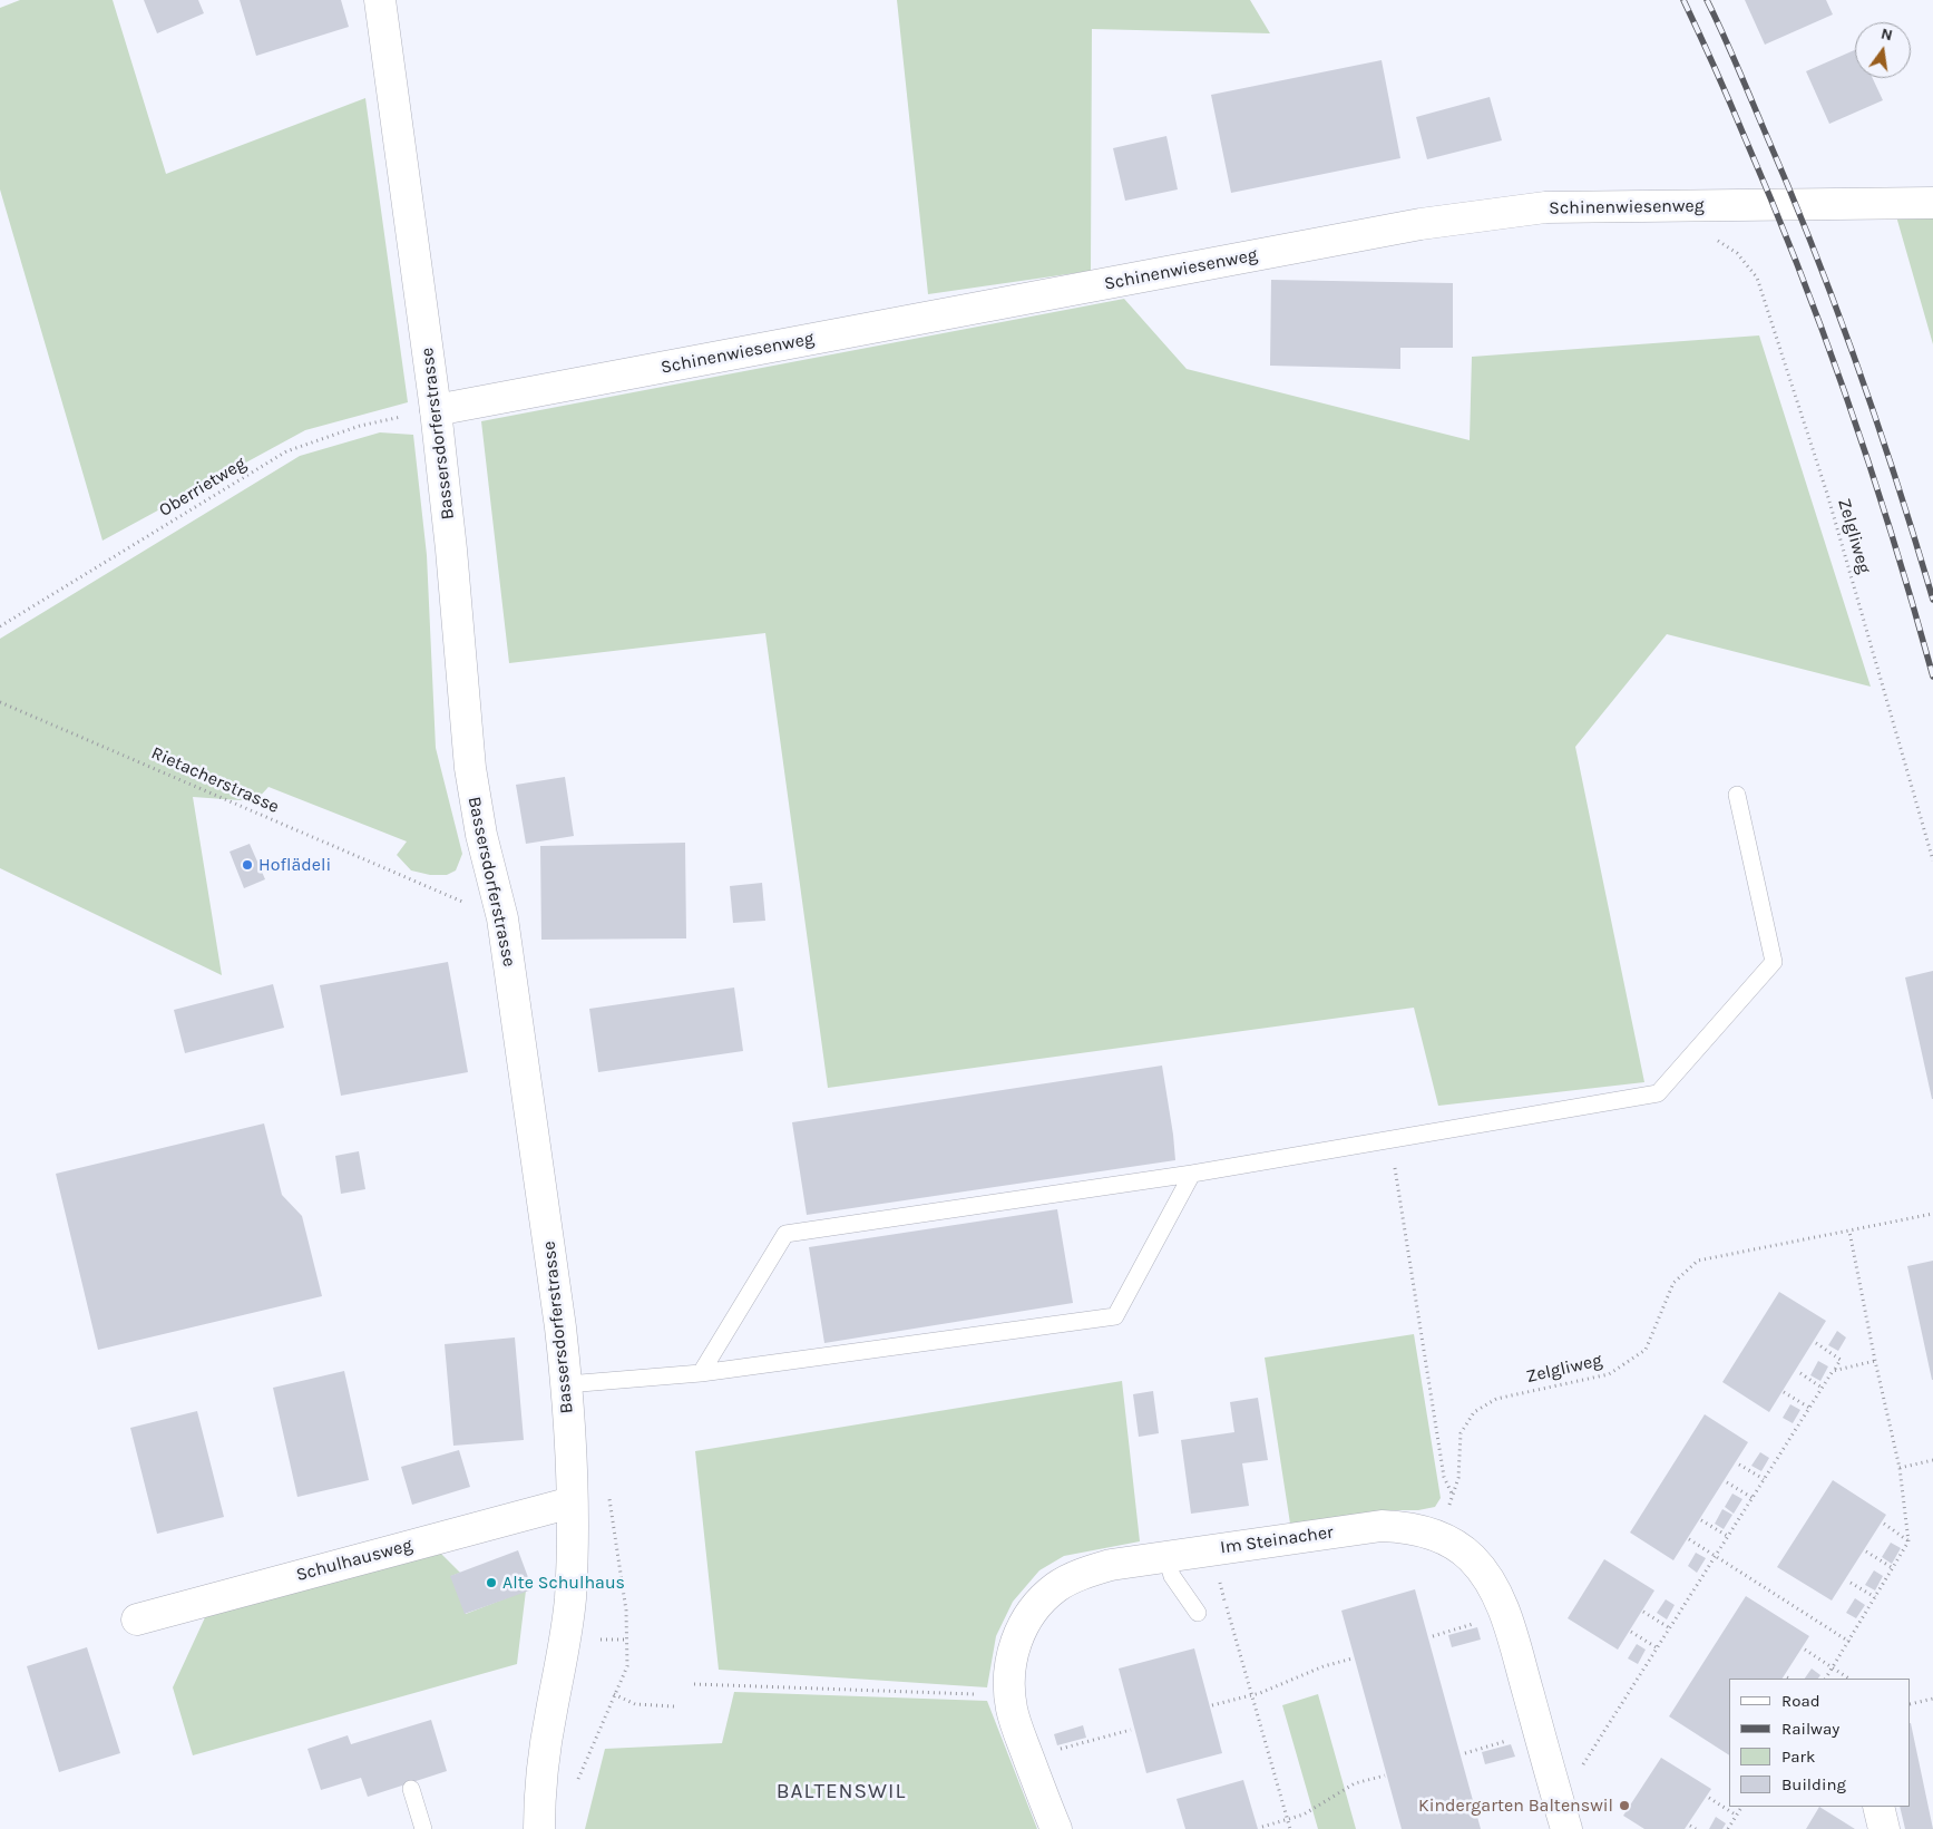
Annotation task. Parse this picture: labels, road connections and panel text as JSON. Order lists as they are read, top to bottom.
{
  "streets": {
    "street": [
      "Schinenwiesenweg",
      "Bassersdorferstrasse",
      "Im Steinacher",
      "Schulhausweg"
    ],
    "path": ["Oberrietweg", "Zelgliweg", "Rietacherstrasse"]
  },
  "crossings": [
    ["Schinenwiesenweg", "Bassersdorferstrasse"],
    ["Schinenwiesenweg", "Oberrietweg"],
    ["Bassersdorferstrasse", "Oberrietweg"],
    ["Bassersdorferstrasse", "Schulhausweg"],
    ["Zelgliweg", "Im Steinacher"]
  ],
  "districts": ["BALTENSWIL"],
  "places": ["Hoflädeli", "Alte Schulhaus", "Kindergarten Baltenswil"],
  "legend": [
    "Road",
    "Railway",
    "Park",
    "Building"
  ],
  "north": "top"
}
